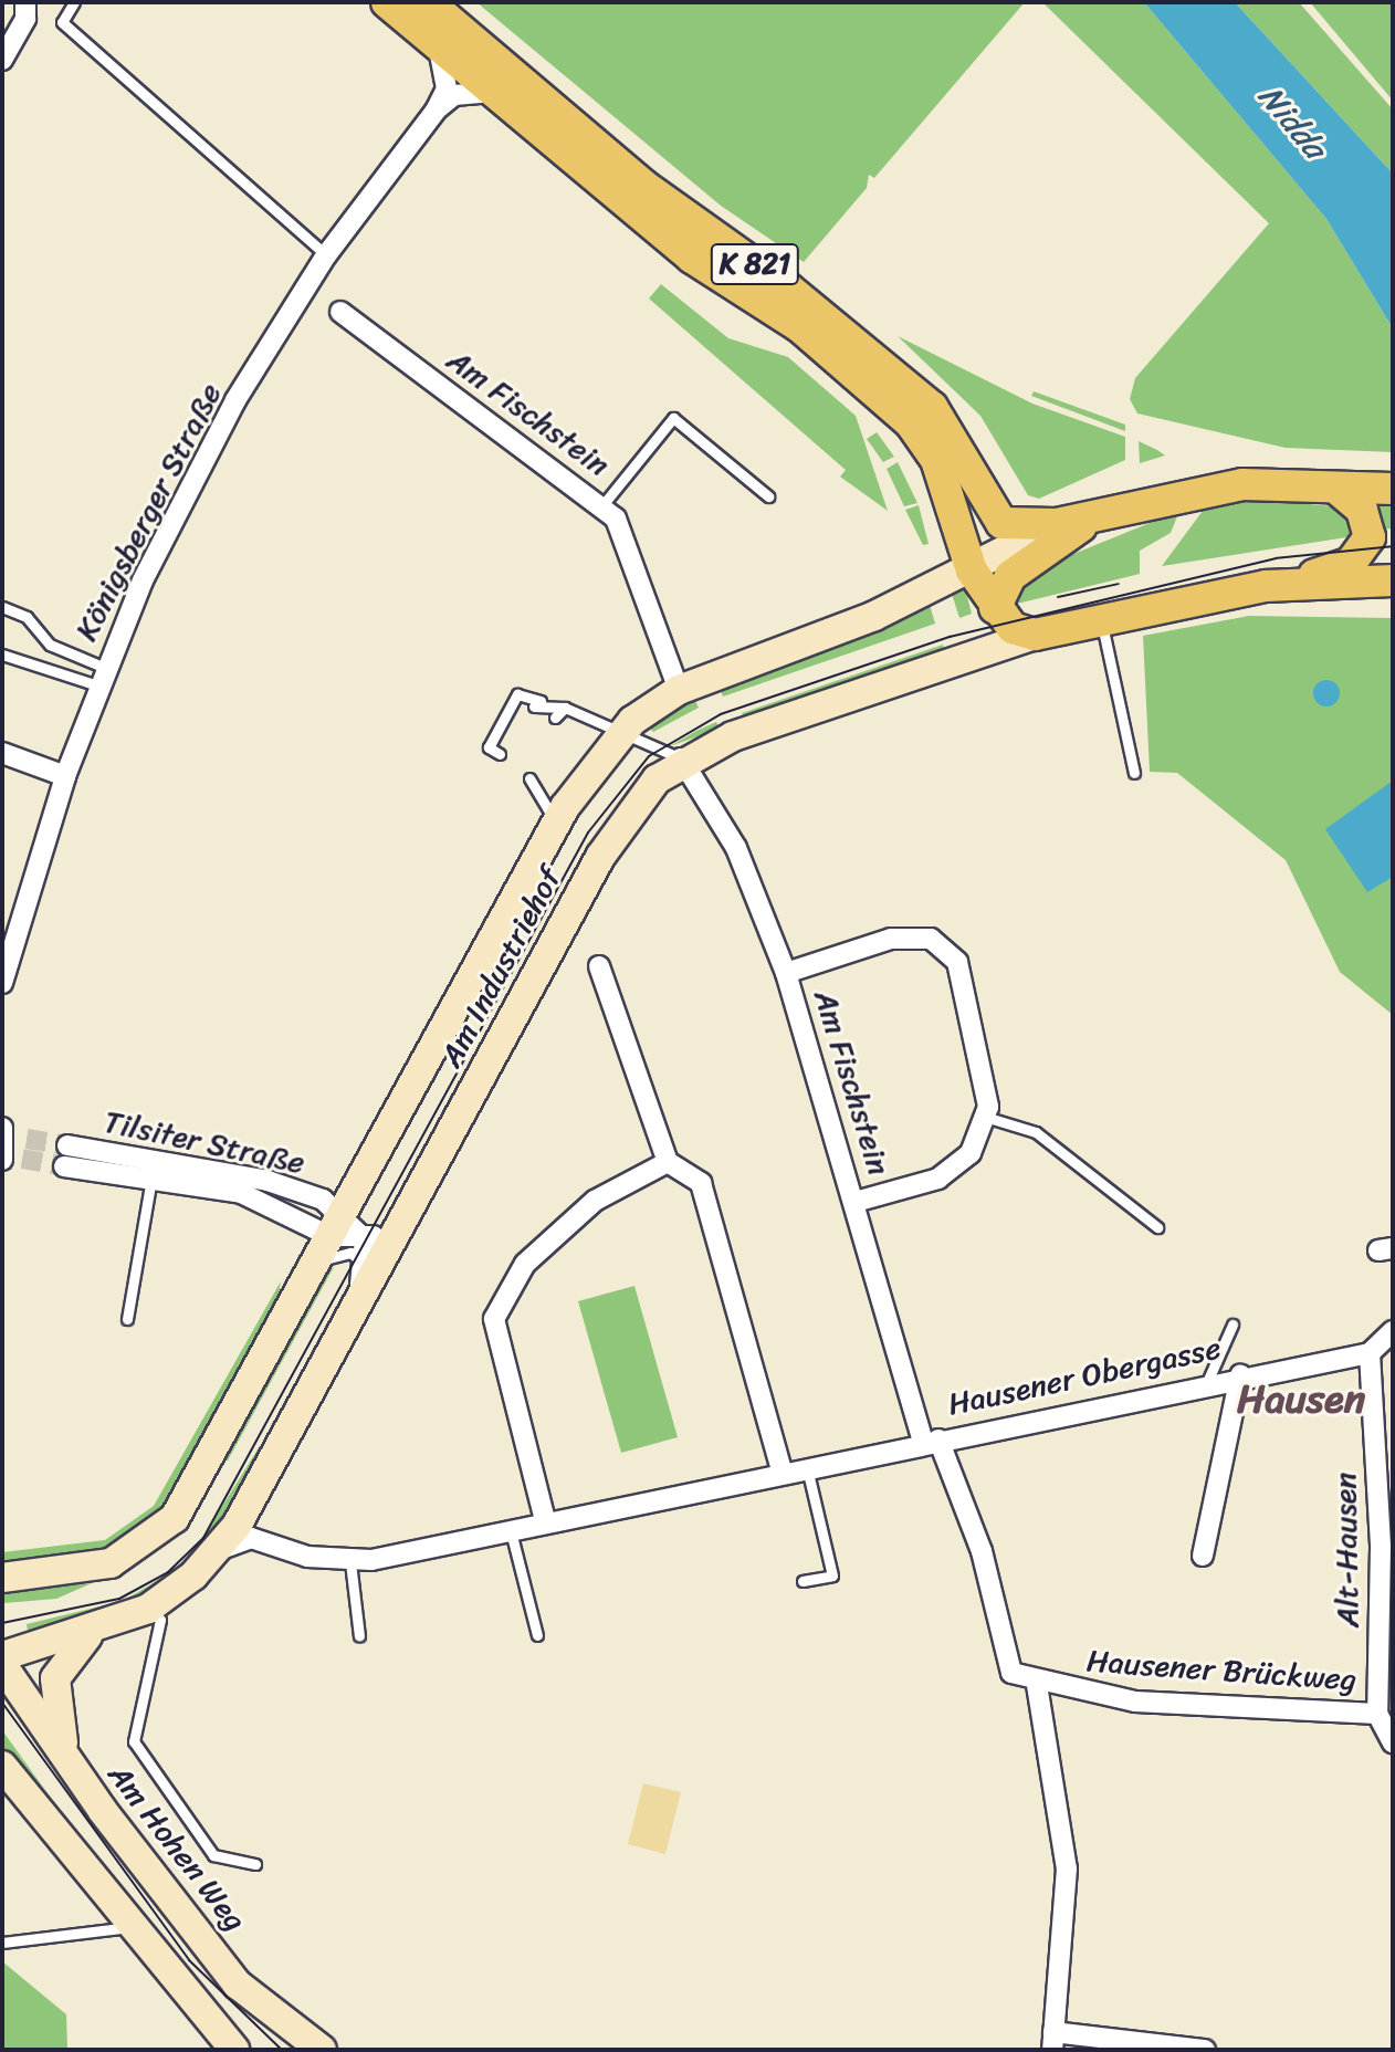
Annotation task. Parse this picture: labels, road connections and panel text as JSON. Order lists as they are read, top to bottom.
{
  "streets": {
    "main road": ["K 821", "Am Industriehof", "Am Hohen Weg"],
    "street": [
      "Am Fischstein",
      "Königsberger Straße",
      "Tilsiter Straße",
      "Hausener Obergasse",
      "Alt-Hausen",
      "Hausener Brückweg"
    ]
  },
  "crossings": [
    ["K 821", "Königsberger Straße"],
    ["K 821", "Am Industriehof"],
    ["Am Fischstein", "Am Industriehof"],
    ["Am Fischstein", "Hausener Obergasse"],
    ["Am Fischstein", "Hausener Brückweg"],
    ["Am Industriehof", "Tilsiter Straße"],
    ["Hausener Obergasse", "Alt-Hausen"],
    ["Alt-Hausen", "Hausener Brückweg"]
  ],
  "districts": ["Hausen"],
  "water": ["Nidda"]
}
